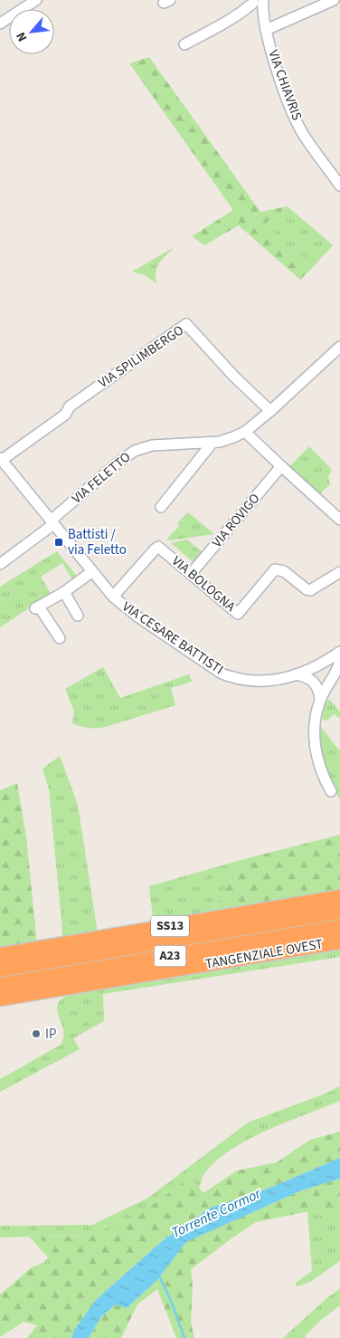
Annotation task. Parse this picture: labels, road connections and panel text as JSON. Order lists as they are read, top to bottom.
{
  "streets": {
    "highway": ["SS13", "TANGENZIALE OVEST", "A23"],
    "street": [
      "VIA CHIAVRIS",
      "VIA SPILIMBERGO",
      "VIA FELETTO",
      "VIA ROVIGO",
      "VIA BOLOGNA",
      "VIA CESARE BATTISTI"
    ]
  },
  "crossings": [
    ["VIA SPILIMBERGO", "VIA FELETTO"],
    ["VIA SPILIMBERGO", "VIA CESARE BATTISTI"],
    ["VIA FELETTO", "VIA CESARE BATTISTI"],
    ["VIA ROVIGO", "VIA BOLOGNA"],
    ["VIA BOLOGNA", "VIA CESARE BATTISTI"]
  ],
  "water": ["Torrente Cormor"],
  "places": {
    "transit": ["Battisti / via Feletto"],
    "other": ["IP"]
  },
  "north": "bottom left"
}
